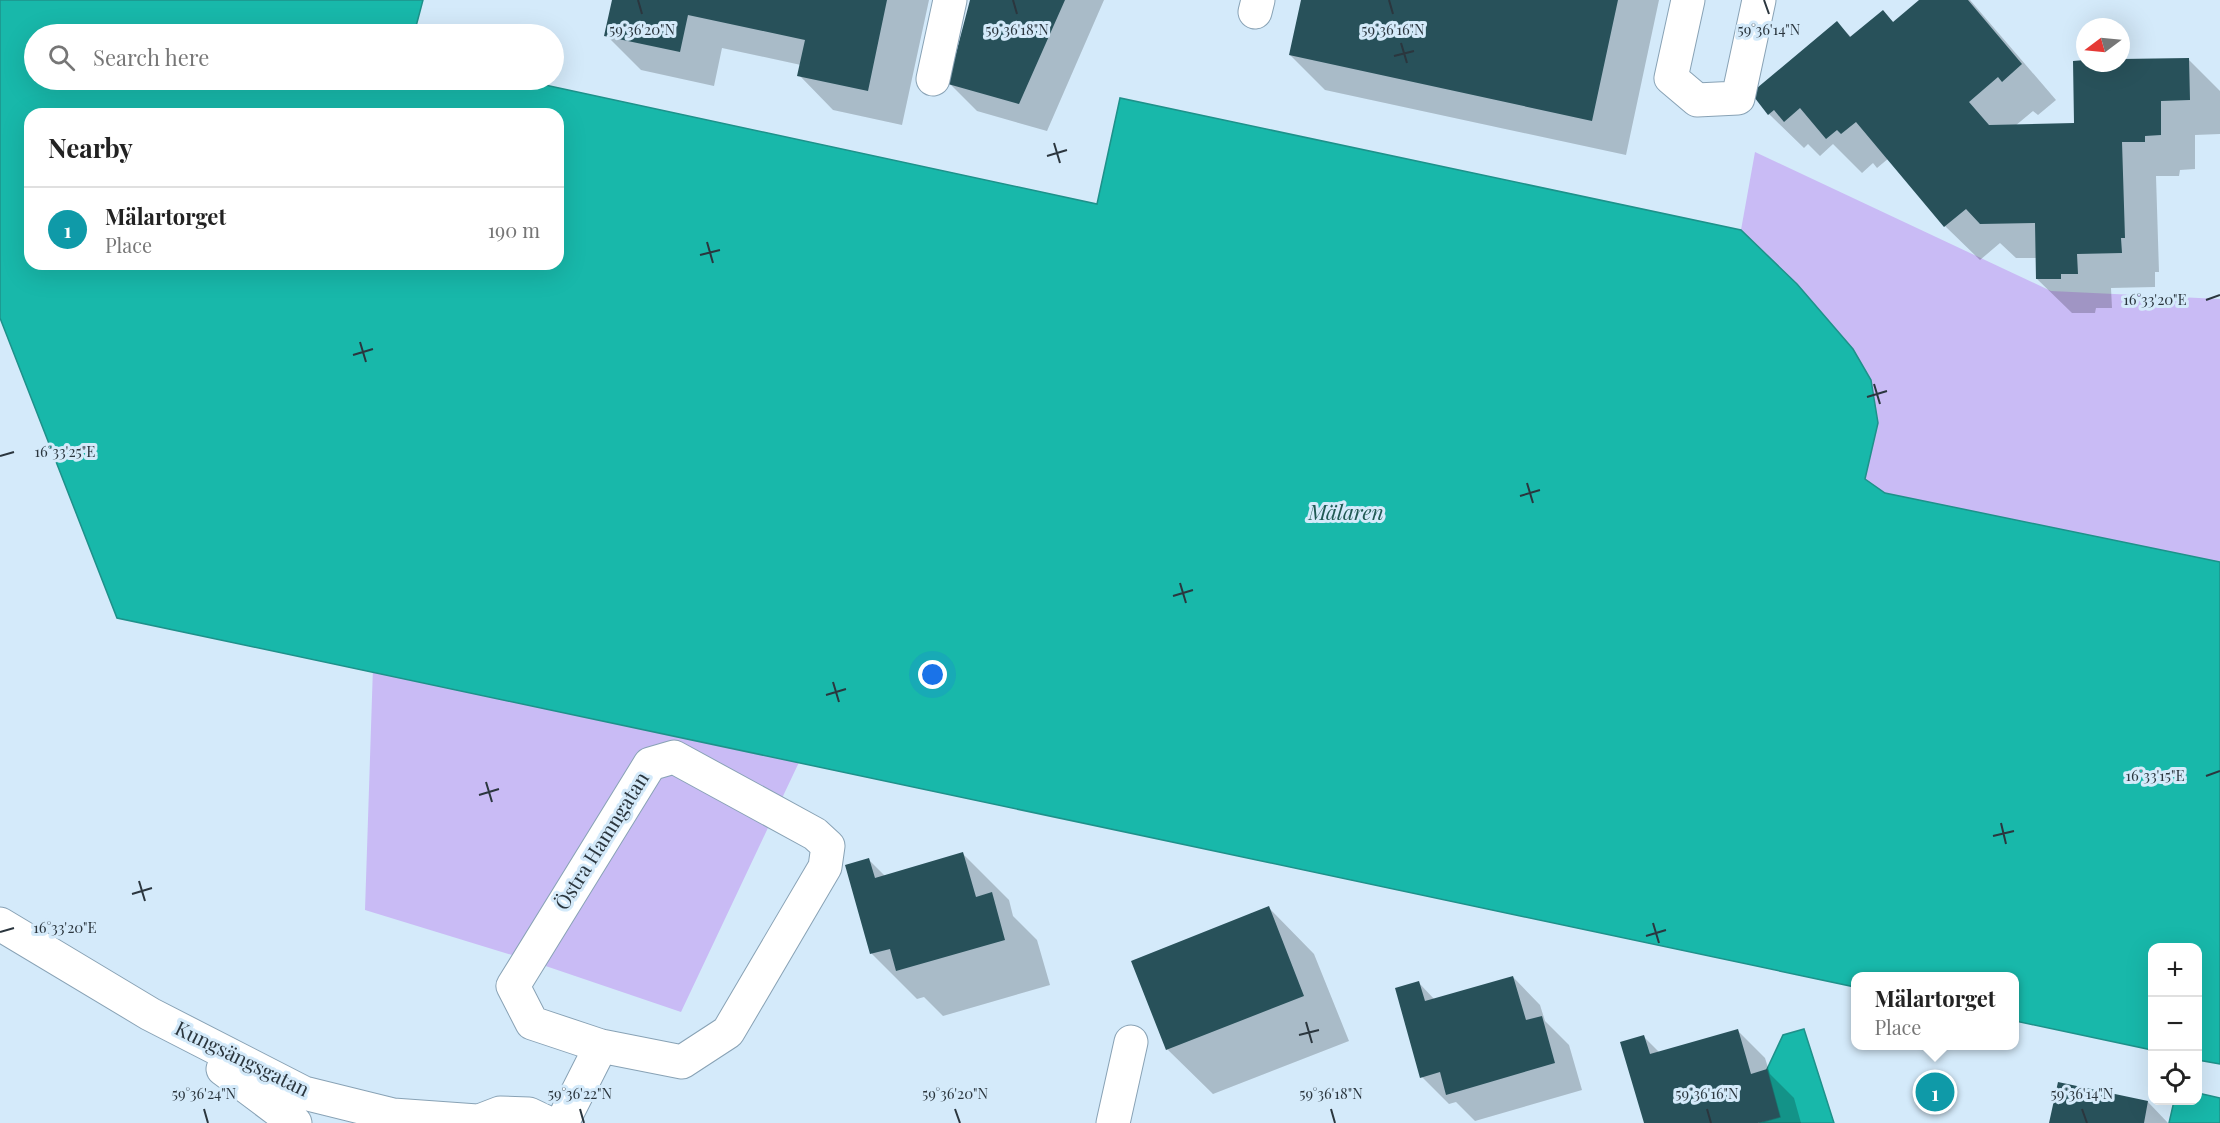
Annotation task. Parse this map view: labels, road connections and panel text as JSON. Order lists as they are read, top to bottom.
{
  "streets": {
    "street": ["Östra Hamngatan", "Kungsängsgatan"]
  },
  "water": ["Mälaren"],
  "north": "left",
  "page": {
    "search": "Search here",
    "heading": "Nearby",
    "list": [
      {
        "mark": "1",
        "name": "Mälartorget",
        "note": "Place",
        "value": "190 m"
      }
    ],
    "map_buttons": ["+", "−"],
    "popup": ["Mälartorget", "Place"],
    "pins": "1"
  },
  "coordinates": [
    "59°36'20\"N",
    "59°36'18\"N",
    "59°36'16\"N",
    "59°36'14\"N",
    "16°33'20\"E",
    "16°33'25\"E",
    "16°33'15\"E",
    "59°36'24\"N",
    "59°36'22\"N"
  ]
}
